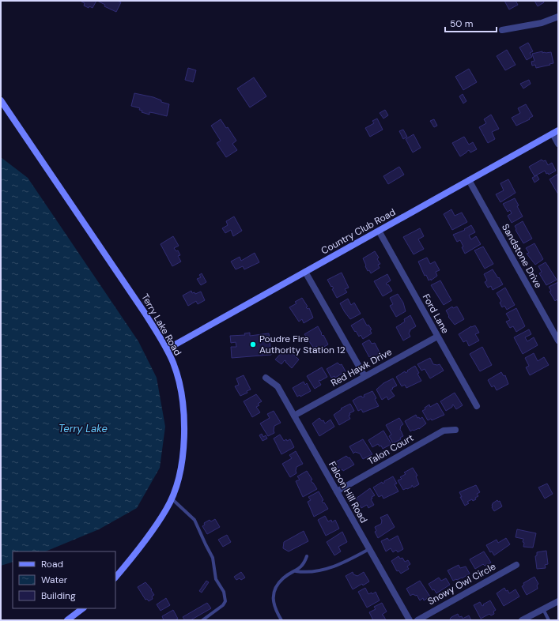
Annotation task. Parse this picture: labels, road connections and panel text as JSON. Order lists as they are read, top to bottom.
{
  "streets": {
    "main road": ["Country Club Road", "Terry Lake Road"],
    "street": [
      "Sandstone Drive",
      "Ford Lane",
      "Red Hawk Drive",
      "Talon Court",
      "Falcon Hill Road",
      "Snowy Owl Circle"
    ]
  },
  "crossings": [
    ["Country Club Road", "Sandstone Drive"],
    ["Country Club Road", "Ford Lane"],
    ["Country Club Road", "Terry Lake Road"],
    ["Ford Lane", "Red Hawk Drive"],
    ["Red Hawk Drive", "Falcon Hill Road"],
    ["Talon Court", "Falcon Hill Road"]
  ],
  "water": ["Terry Lake"],
  "places": ["Poudre Fire Authority Station 12"],
  "legend": ["Road", "Water", "Building"],
  "scale_bar": "50 m"
}
